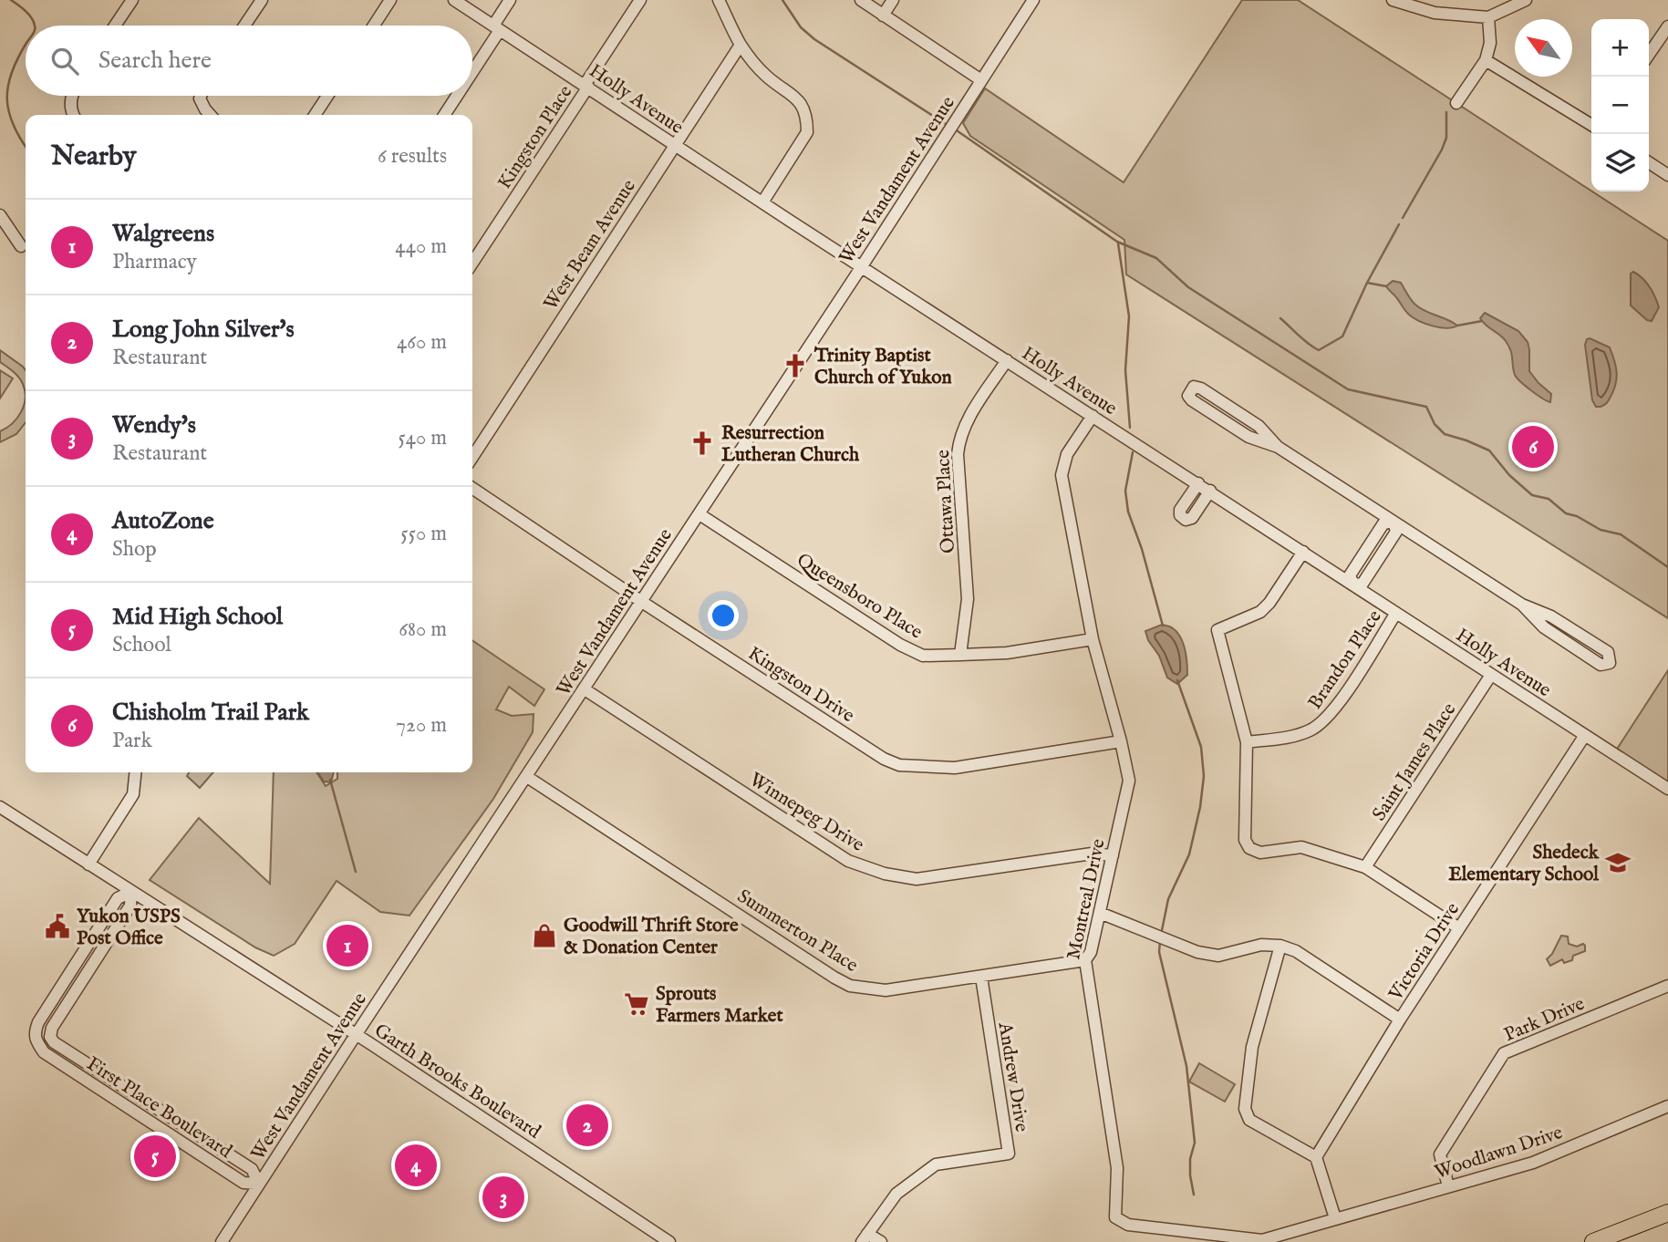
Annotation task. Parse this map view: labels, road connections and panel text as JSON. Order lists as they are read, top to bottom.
{
  "streets": {
    "street": [
      "Holly Avenue",
      "Kingston Place",
      "West Vandament Avenue",
      "West Beam Avenue",
      "Ottawa Place",
      "Queensboro Place",
      "Brandon Place",
      "Kingston Drive",
      "Saint James Place",
      "Winnepeg Drive",
      "Montreal Drive",
      "Summerton Place",
      "Victoria Drive",
      "Park Drive",
      "Andrew Drive",
      "Garth Brooks Boulevard",
      "First Place Boulevard",
      "Woodlawn Drive"
    ]
  },
  "crossings": [
    ["Holly Avenue", "Kingston Place"],
    ["Holly Avenue", "West Vandament Avenue"],
    ["Holly Avenue", "West Beam Avenue"],
    ["Holly Avenue", "Ottawa Place"],
    ["Holly Avenue", "Brandon Place"],
    ["Holly Avenue", "Saint James Place"],
    ["Holly Avenue", "Montreal Drive"],
    ["Holly Avenue", "Victoria Drive"],
    ["West Vandament Avenue", "Queensboro Place"],
    ["West Vandament Avenue", "Kingston Drive"],
    ["West Vandament Avenue", "Winnepeg Drive"],
    ["West Vandament Avenue", "Summerton Place"],
    ["West Vandament Avenue", "Garth Brooks Boulevard"],
    ["West Vandament Avenue", "First Place Boulevard"],
    ["Ottawa Place", "Queensboro Place"],
    ["Queensboro Place", "Montreal Drive"],
    ["Kingston Drive", "Montreal Drive"],
    ["Winnepeg Drive", "Montreal Drive"],
    ["Montreal Drive", "Summerton Place"],
    ["Montreal Drive", "Woodlawn Drive"],
    ["Summerton Place", "Andrew Drive"],
    ["Park Drive", "Woodlawn Drive"],
    ["Garth Brooks Boulevard", "First Place Boulevard"]
  ],
  "places": {
    "church": ["Trinity Baptist Church of Yukon", "Resurrection Lutheran Church"],
    "school or university": ["Shedeck Elementary School"],
    "public building": ["Yukon USPS Post Office"],
    "shop": ["Goodwill Thrift Store & Donation Center"],
    "supermarket": ["Sprouts Farmers Market"]
  },
  "north": "top left",
  "page": {
    "map_buttons": ["+", "−"],
    "search": "Search here",
    "heading": ["Nearby", "6 results"],
    "list": [
      {
        "mark": "1",
        "name": "Walgreens",
        "note": "Pharmacy",
        "value": "440 m"
      },
      {
        "mark": "2",
        "name": "Long John Silver's",
        "note": "Restaurant",
        "value": "460 m"
      },
      {
        "mark": "3",
        "name": "Wendy's",
        "note": "Restaurant",
        "value": "540 m"
      },
      {
        "mark": "4",
        "name": "AutoZone",
        "note": "Shop",
        "value": "550 m"
      },
      {
        "mark": "5",
        "name": "Mid High School",
        "note": "School",
        "value": "680 m"
      },
      {
        "mark": "6",
        "name": "Chisholm Trail Park",
        "note": "Park",
        "value": "720 m"
      }
    ],
    "pins": [
      "6",
      "1",
      "2",
      "5",
      "4",
      "3"
    ]
  }
}
